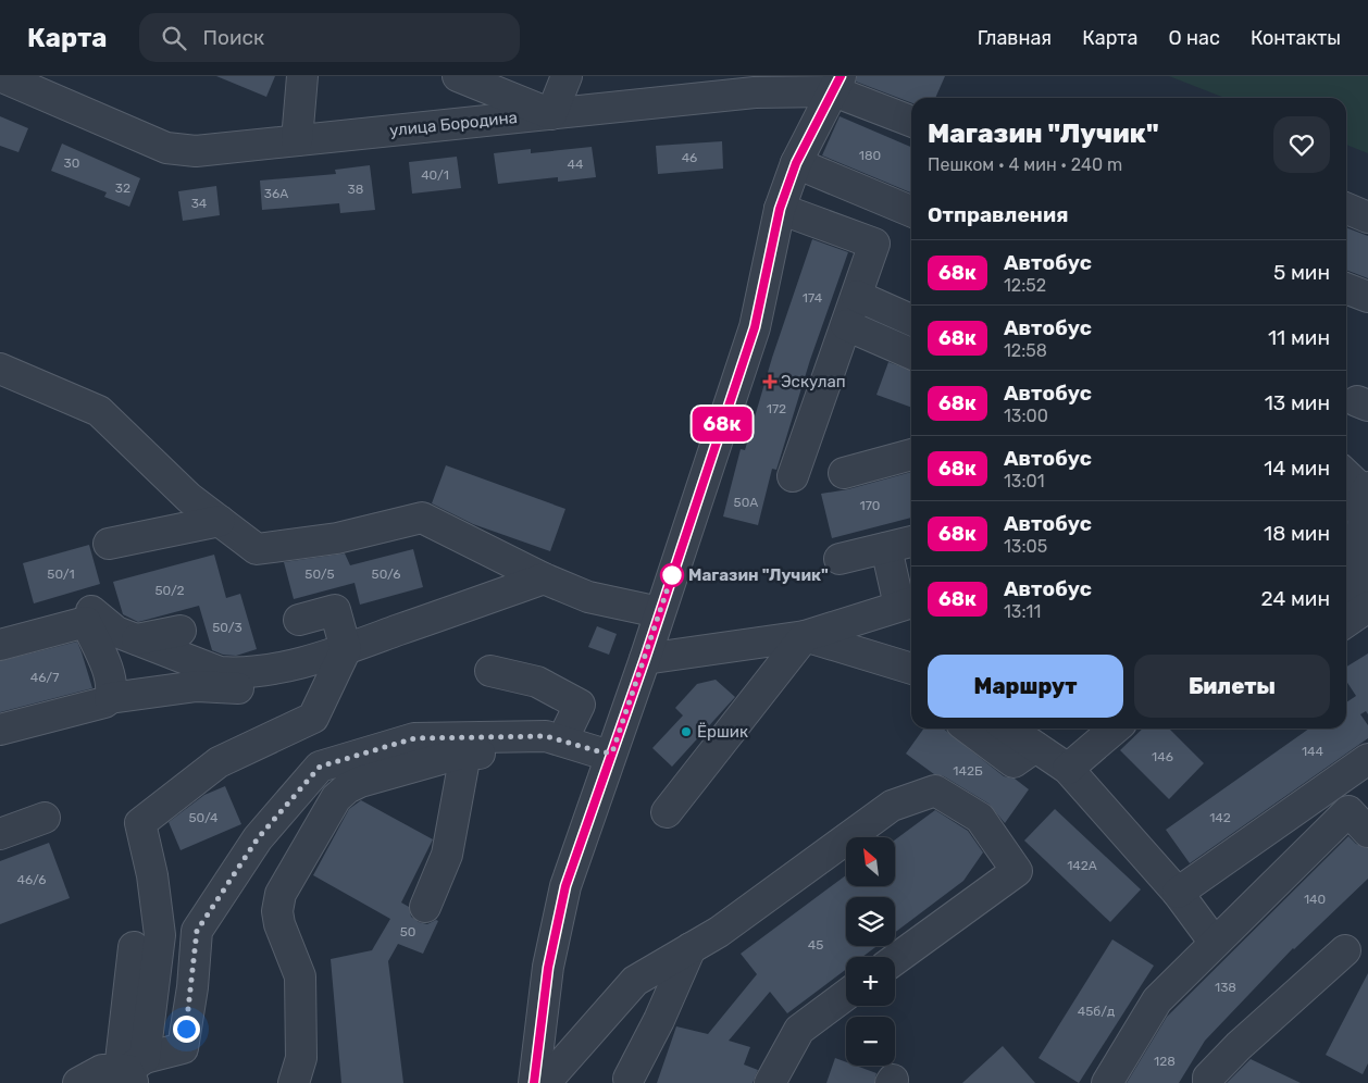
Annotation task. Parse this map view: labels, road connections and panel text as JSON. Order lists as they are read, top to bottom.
{
  "streets": {
    "street": ["улица Бородина"]
  },
  "places": {
    "health": ["Эскулап"],
    "other": ["Магазин \"Лучик\"", "Ёршик"]
  },
  "lines": ["bus line 68к"],
  "house_numbers": [
    "180",
    "46",
    "30",
    "44",
    "40/1",
    "32",
    "38",
    "36А",
    "34",
    "174",
    "172",
    "50А",
    "170",
    "50/1",
    "50/5",
    "50/6",
    "50/2",
    "50/3",
    "46/7",
    "144",
    "146",
    "142Б",
    "50/4",
    "142",
    "142А",
    "46/6",
    "140",
    "50",
    "45",
    "138",
    "45б/д",
    "128"
  ],
  "north": "top left",
  "page": {
    "header": "Карта",
    "search": "Поиск",
    "nav": [
      "Главная",
      "Карта",
      "О нас",
      "Контакты"
    ],
    "on_map": "68к",
    "heading": [
      ["Магазин \"Лучик\"", "Пешком · 4 мин · 240 m"],
      "Отправления"
    ],
    "list": [
      {
        "mark": "68к",
        "name": "Автобус",
        "note": "12:52",
        "value": "5 мин"
      },
      {
        "mark": "68к",
        "name": "Автобус",
        "note": "12:58",
        "value": "11 мин"
      },
      {
        "mark": "68к",
        "name": "Автобус",
        "note": "13:00",
        "value": "13 мин"
      },
      {
        "mark": "68к",
        "name": "Автобус",
        "note": "13:01",
        "value": "14 мин"
      },
      {
        "mark": "68к",
        "name": "Автобус",
        "note": "13:05",
        "value": "18 мин"
      },
      {
        "mark": "68к",
        "name": "Автобус",
        "note": "13:11",
        "value": "24 мин"
      }
    ],
    "buttons": ["Маршрут", "Билеты"],
    "map_buttons": ["+", "−"]
  }
}
